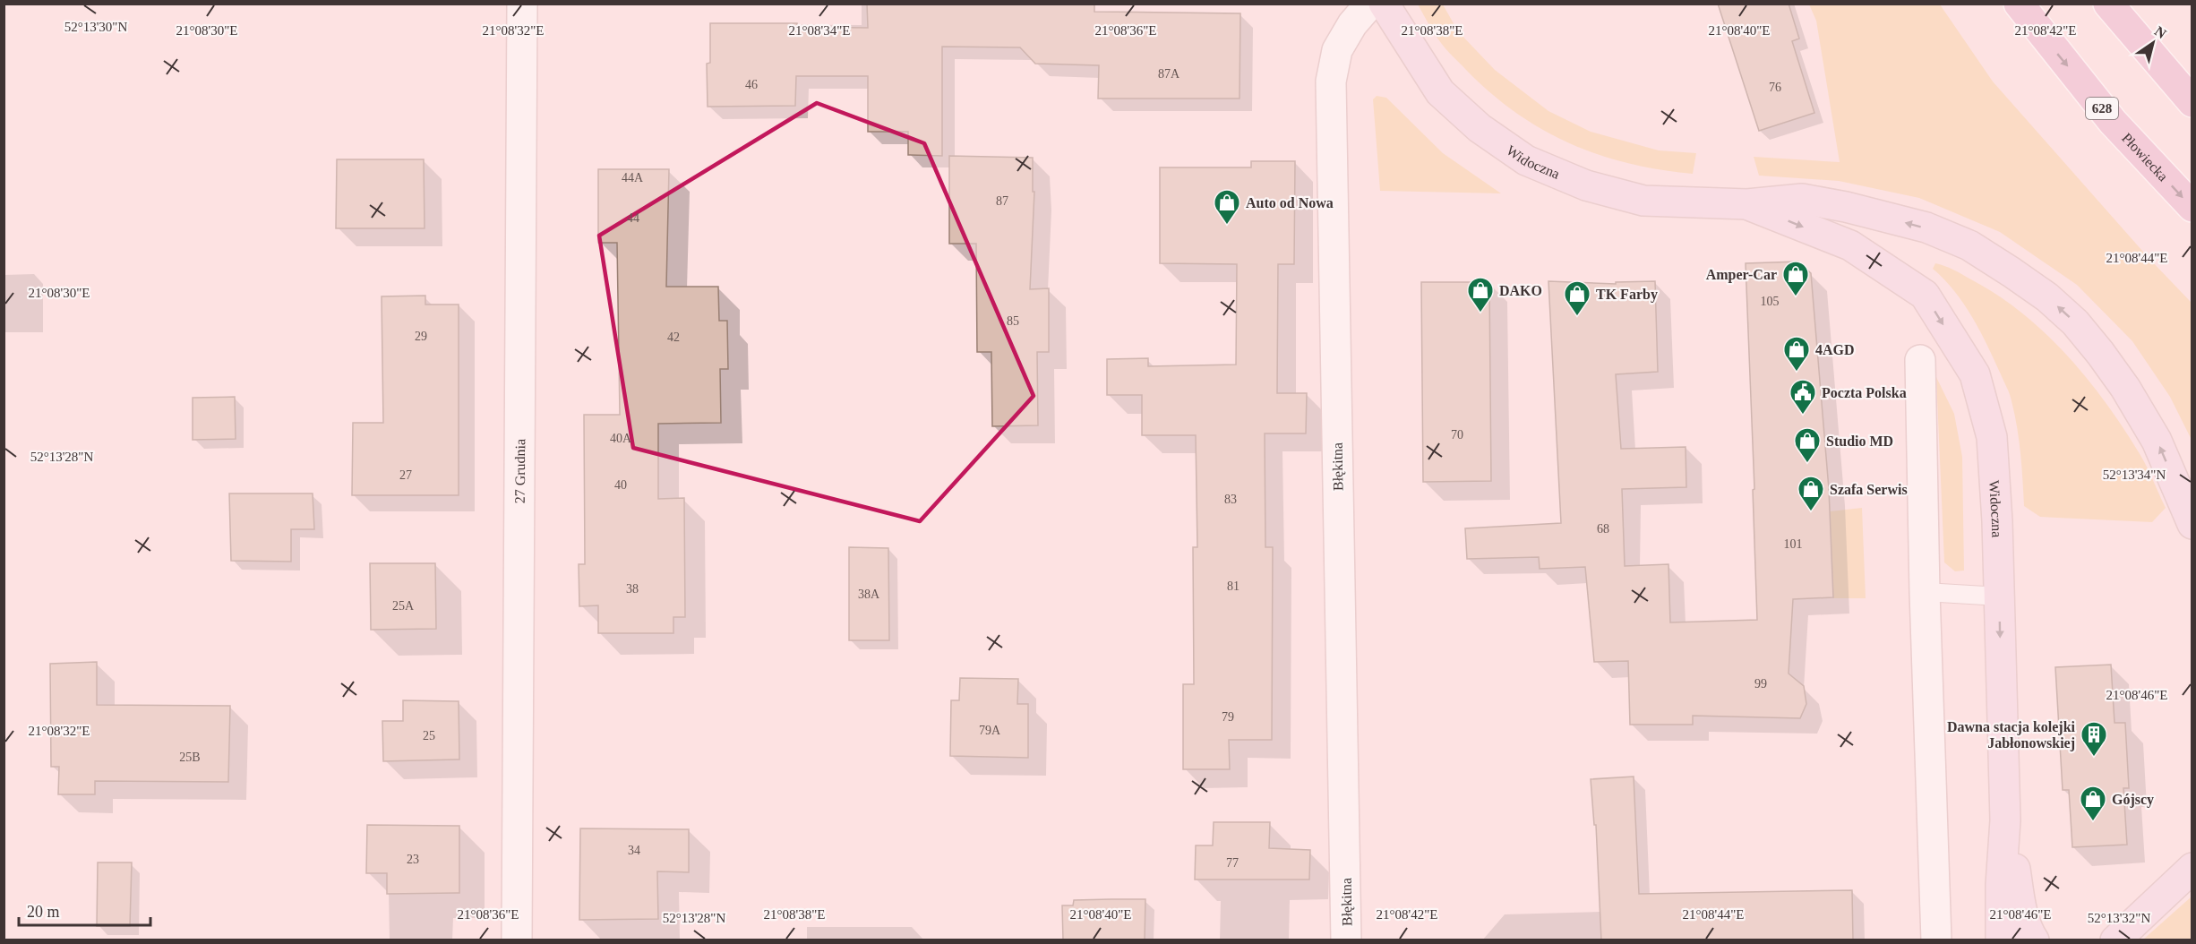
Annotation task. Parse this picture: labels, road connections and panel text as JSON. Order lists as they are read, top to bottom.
{
  "streets": {
    "main road": ["628", "Płowiecka", "Widoczna"],
    "street": ["Błękitna", "27 Grudnia"]
  },
  "places": {
    "shop": [
      "Auto od Nowa",
      "Amper-Car",
      "DAKO",
      "TK Farby",
      "4AGD",
      "Studio MD",
      "Szafa Serwis",
      "Gójscy"
    ],
    "public building": ["Poczta Polska"],
    "building": ["Dawna stacja kolejki Jabłonowskiej"]
  },
  "house_numbers": [
    "87A",
    "46",
    "76",
    "44A",
    "87",
    "44",
    "105",
    "85",
    "29",
    "42",
    "70",
    "40A",
    "27",
    "40",
    "83",
    "68",
    "101",
    "81",
    "38",
    "38A",
    "25A",
    "99",
    "79",
    "79A",
    "25",
    "25B",
    "34",
    "23",
    "77"
  ],
  "scale_bar": "20 m",
  "north": "top right",
  "coordinates": [
    "52°13'30\"N",
    "21°08'30\"E",
    "21°08'32\"E",
    "21°08'34\"E",
    "21°08'36\"E",
    "21°08'38\"E",
    "21°08'40\"E",
    "21°08'42\"E",
    "21°08'44\"E",
    "52°13'28\"N",
    "52°13'34\"N",
    "21°08'46\"E",
    "52°13'32\"N"
  ]
}
